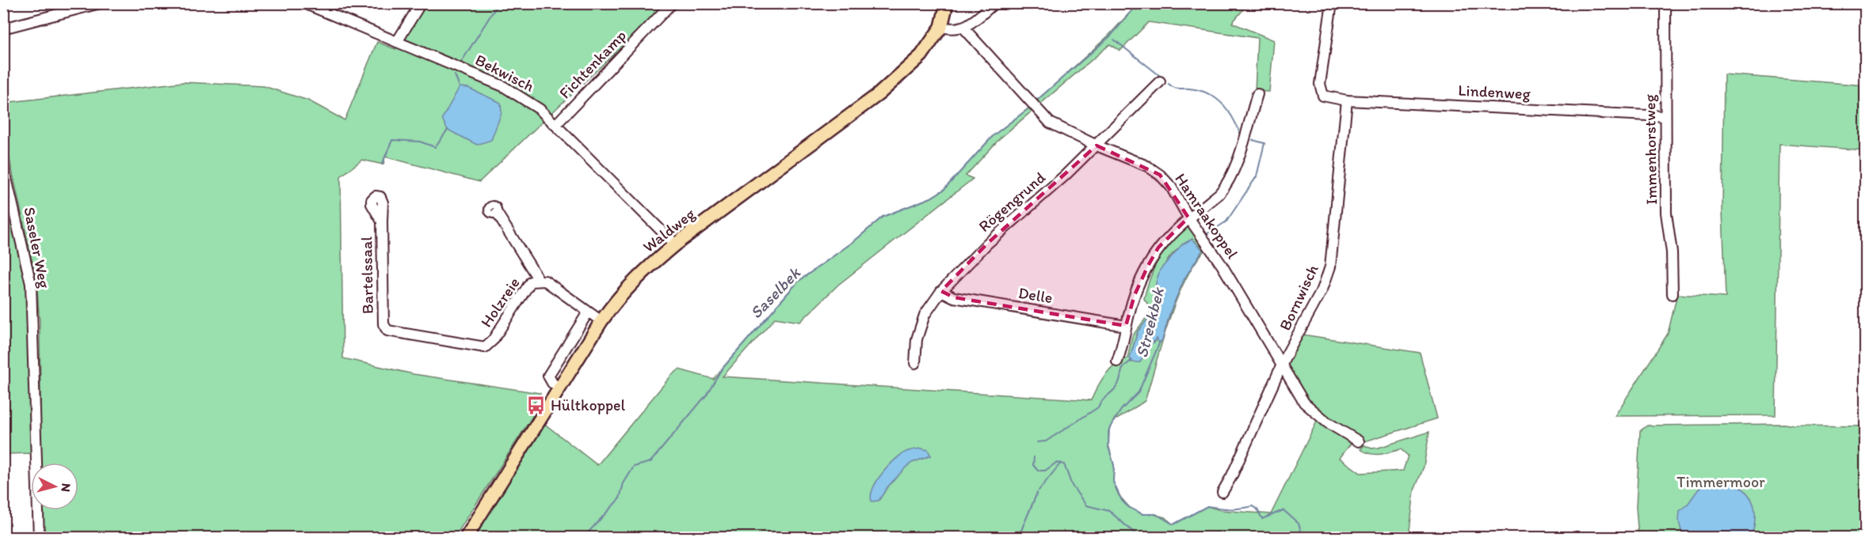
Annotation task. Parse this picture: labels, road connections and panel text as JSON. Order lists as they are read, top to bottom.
{
  "streets": {
    "main road": ["Waldweg"],
    "street": [
      "Fichtenkamp",
      "Bekwisch",
      "Lindenweg",
      "Immenhorstweg",
      "Rögengrund",
      "Hamraakoppel",
      "Saseler Weg",
      "Bartelssaal",
      "Delle",
      "Bornwisch",
      "Holzreie"
    ]
  },
  "crossings": [
    ["Fichtenkamp", "Bekwisch"],
    ["Bekwisch", "Waldweg"],
    ["Lindenweg", "Immenhorstweg"],
    ["Lindenweg", "Bornwisch"],
    ["Rögengrund", "Hamraakoppel"],
    ["Rögengrund", "Delle"],
    ["Hamraakoppel", "Bornwisch"],
    ["Bartelssaal", "Holzreie"]
  ],
  "water": ["Saselbek", "Streekbek"],
  "parks": ["Timmermoor"],
  "places": {
    "bus stop": ["Hültkoppel"]
  },
  "north": "right"
}
